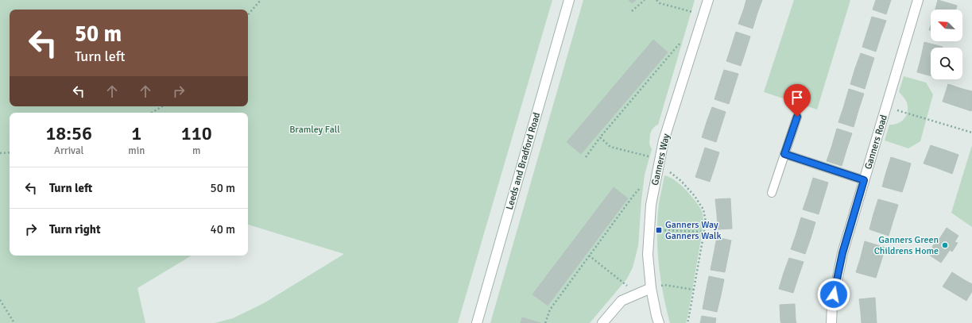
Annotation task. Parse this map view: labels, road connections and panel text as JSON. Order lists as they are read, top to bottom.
{
  "streets": {
    "street": ["Ganners Road", "Ganners Way", "Leeds and Bradford Road"]
  },
  "parks": ["Bramley Fall"],
  "places": {
    "transit": ["Ganners Way Ganners Walk"],
    "other": ["Ganners Green Childrens Home"]
  },
  "north": "top left",
  "page": {
    "turn": ["50 m", "Turn left"],
    "eta": [
      "18:56",
      "Arrival",
      "1",
      "min",
      "110",
      "m"
    ],
    "list": [
      {
        "name": "Turn left",
        "value": "50 m"
      },
      {
        "name": "Turn right",
        "value": "40 m"
      }
    ]
  }
}
